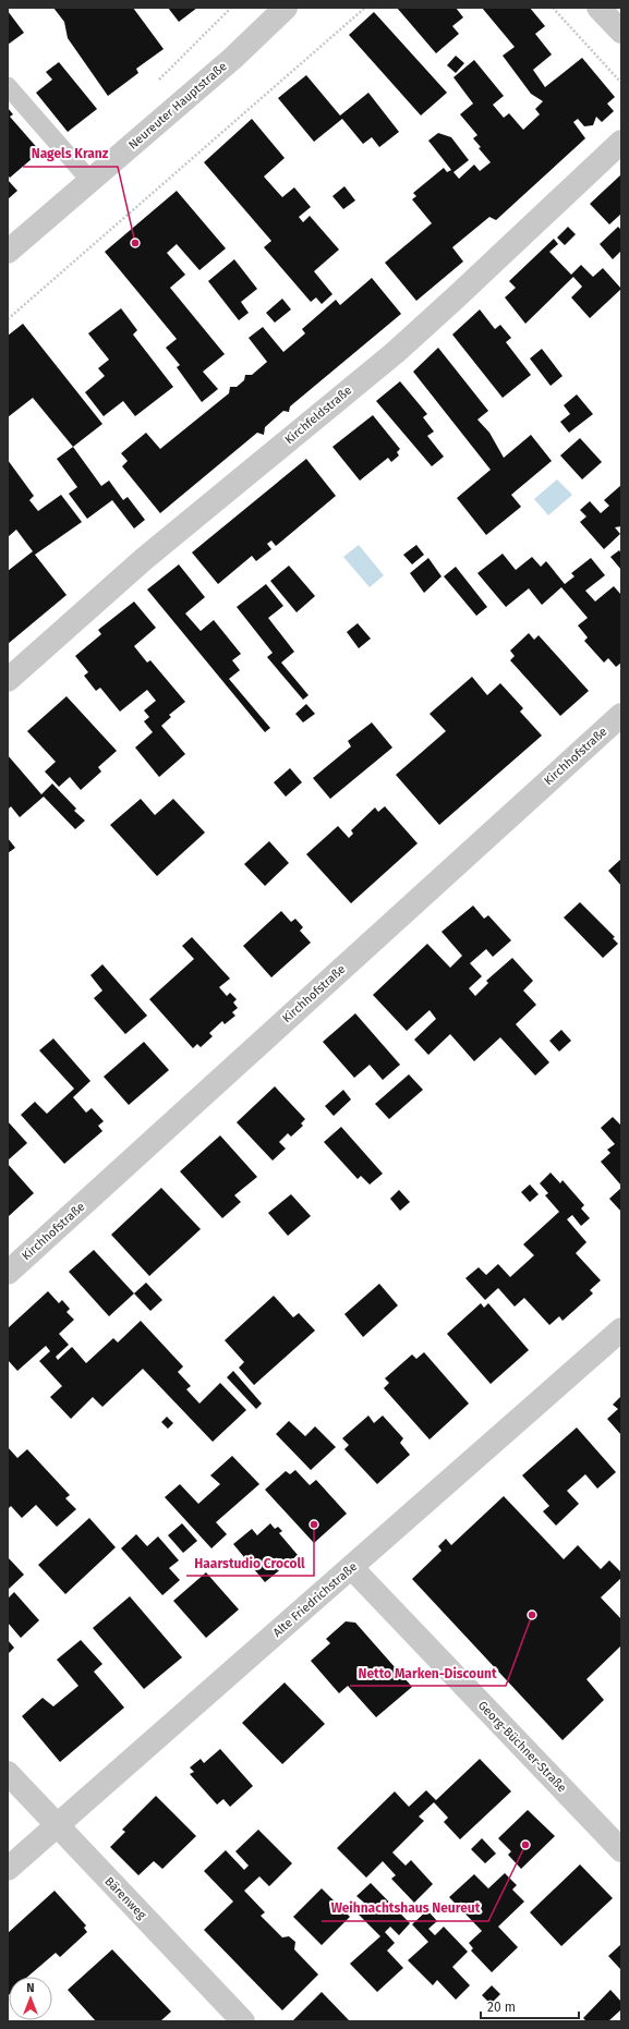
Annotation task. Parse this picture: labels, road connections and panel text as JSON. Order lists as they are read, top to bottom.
{
  "streets": {
    "street": [
      "Neureuter Hauptstraße",
      "Kirchfeldstraße",
      "Kirchhofstraße",
      "Alte Friedrichstraße",
      "Georg-Büchner-Straße",
      "Bärenweg"
    ]
  },
  "crossings": [
    ["Alte Friedrichstraße", "Georg-Büchner-Straße"],
    ["Alte Friedrichstraße", "Bärenweg"]
  ],
  "places": [
    "Nagels Kranz",
    "Haarstudio Crocoll",
    "Netto Marken-Discount",
    "Weihnachtshaus Neureut"
  ],
  "scale_bar": "20 m",
  "north": "top"
}
